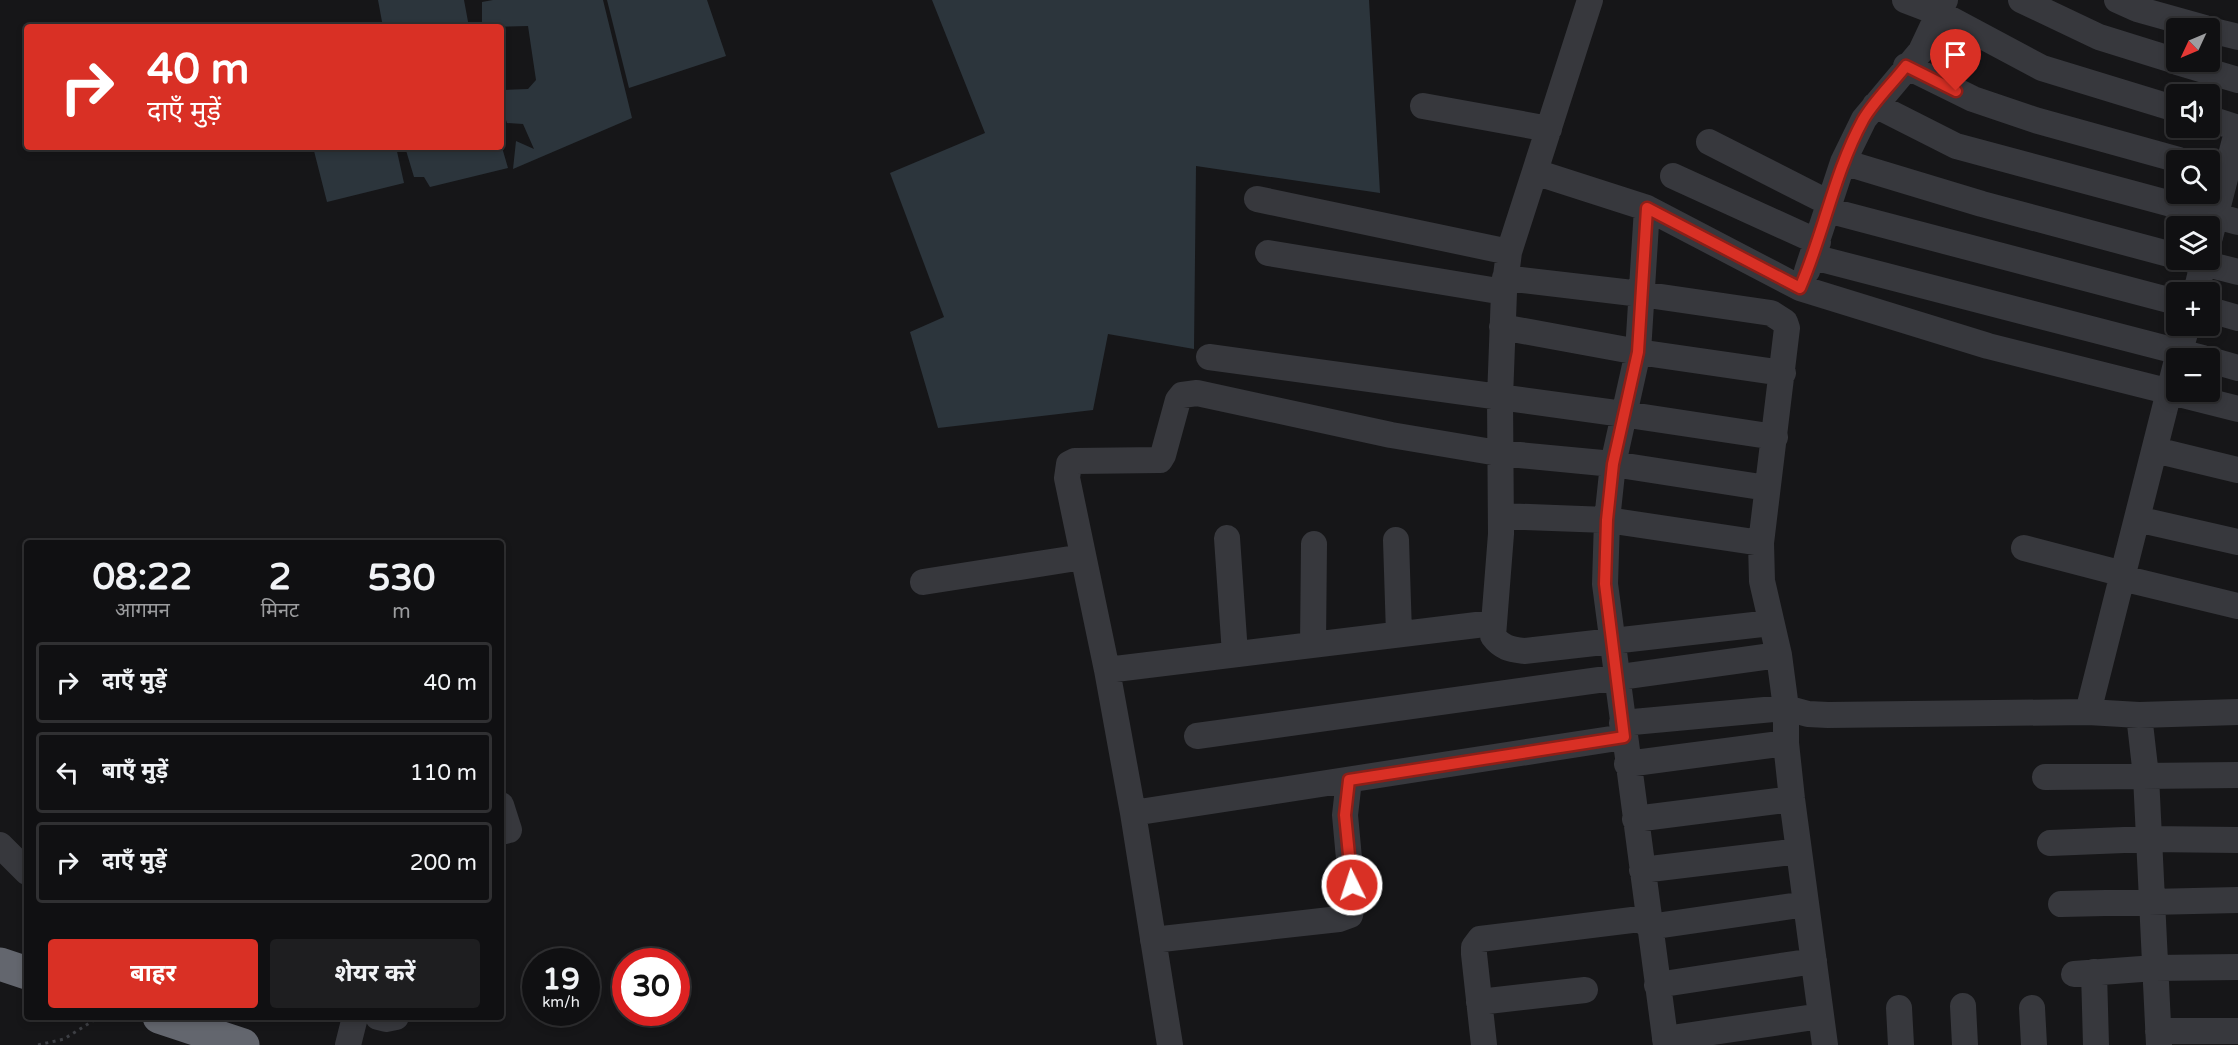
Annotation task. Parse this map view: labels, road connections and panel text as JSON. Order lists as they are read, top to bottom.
{
  "north": "bottom left",
  "page": {
    "map_buttons": ["+", "−"],
    "turn": ["40 m", "दाएँ मुड़ें"],
    "eta": [
      "08:22",
      "आगमन",
      "2",
      "मिनट",
      "530",
      "m"
    ],
    "list": [
      {
        "name": "दाएँ मुड़ें",
        "value": "40 m"
      },
      {
        "name": "बाएँ मुड़ें",
        "value": "110 m"
      },
      {
        "name": "दाएँ मुड़ें",
        "value": "200 m"
      }
    ],
    "buttons": ["बाहर", "शेयर करें"],
    "speed": "19 km/h",
    "limit": "30"
  }
}
